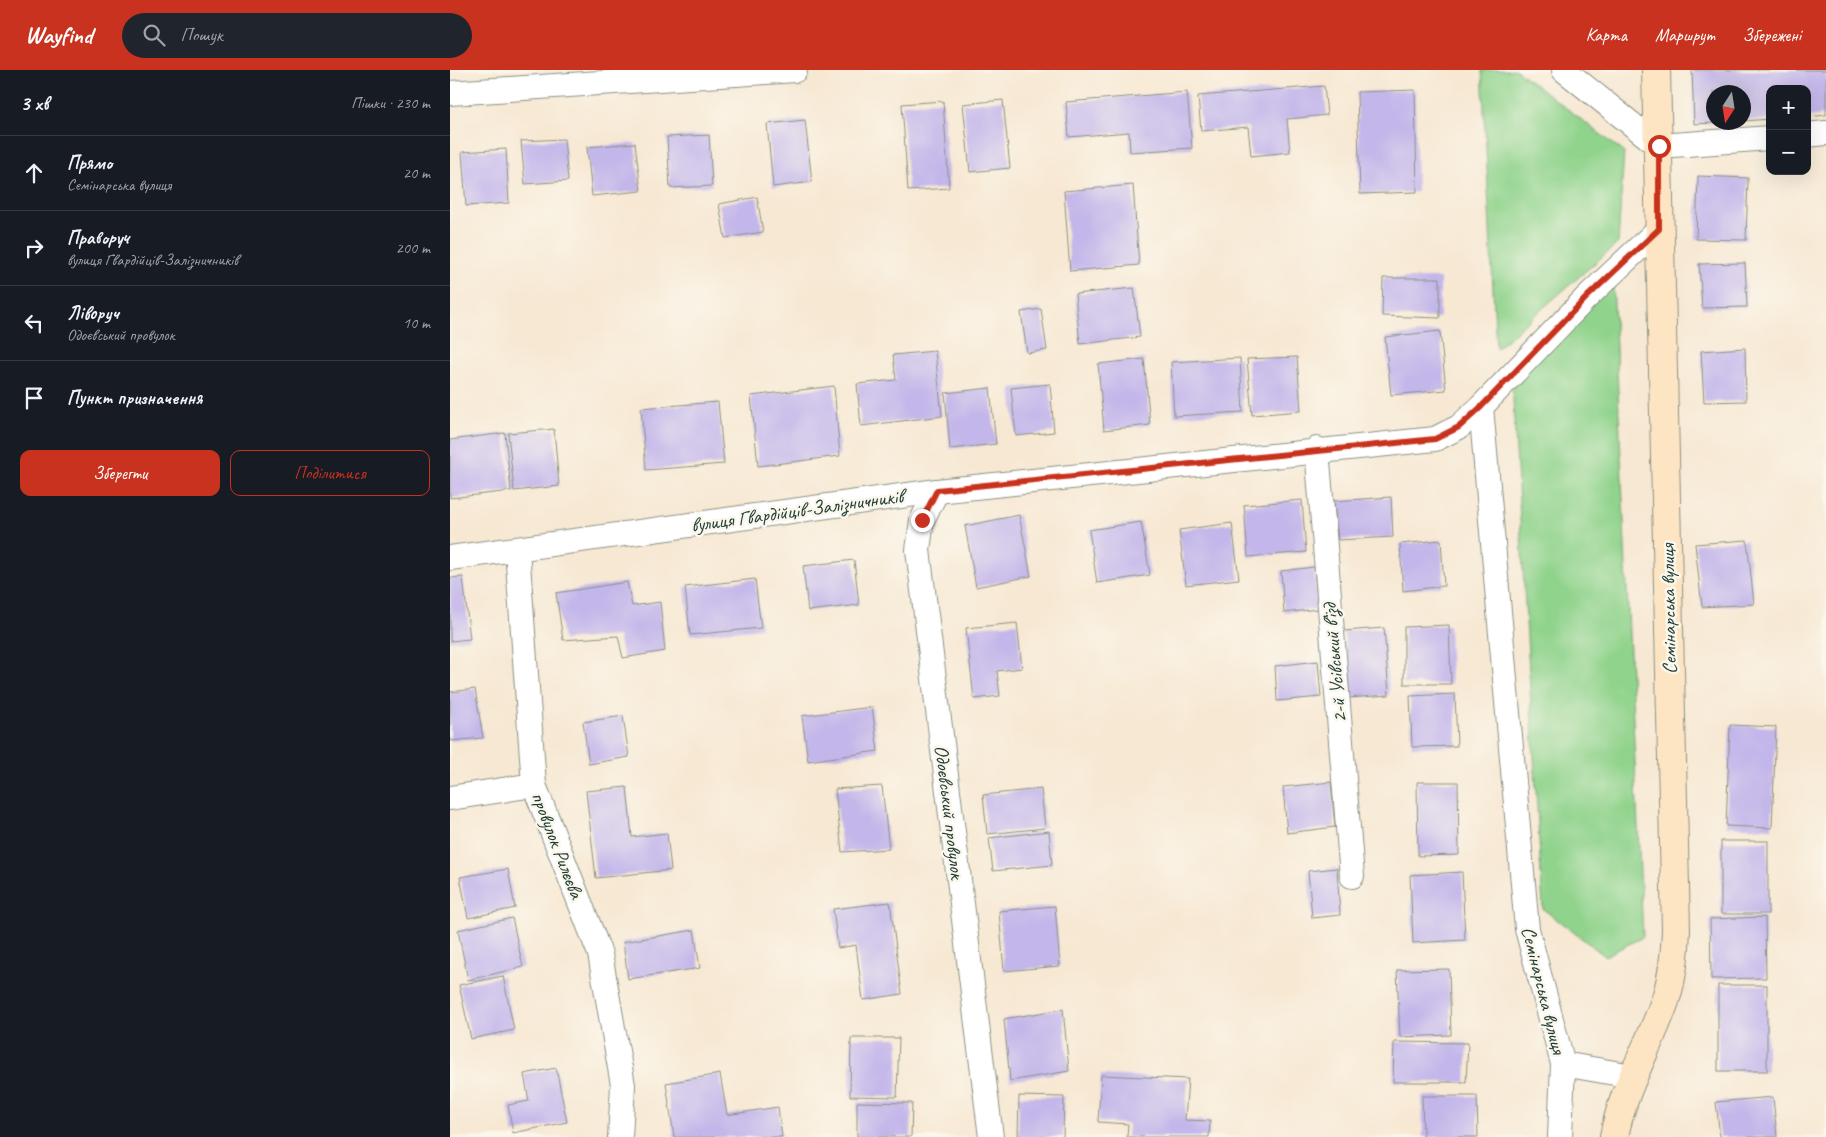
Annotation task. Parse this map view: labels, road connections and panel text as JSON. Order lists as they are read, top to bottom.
{
  "streets": {
    "main road": ["Семінарська вулиця"],
    "street": [
      "вулиця Гвардійців-Залізничників",
      "2-й Усівський в’їзд",
      "Одоєвський провулок",
      "провулок Рилєєва"
    ]
  },
  "crossings": [
    ["вулиця Гвардійців-Залізничників", "Семінарська вулиця"],
    ["вулиця Гвардійців-Залізничників", "2-й Усівський в’їзд"],
    ["вулиця Гвардійців-Залізничників", "Одоєвський провулок"],
    ["вулиця Гвардійців-Залізничників", "провулок Рилєєва"]
  ],
  "north": "bottom",
  "page": {
    "header": "Wayfind",
    "search": "Пошук",
    "nav": ["Карта", "Маршрут", "Збережені"],
    "heading": ["3 хв", "Пішки · 230 m"],
    "map_buttons": ["+", "−"],
    "list": [
      ["Прямо", "Семінарська вулиця", "20 m"],
      ["Праворуч", "вулиця Гвардійців-Залізничників", "200 m"],
      ["Ліворуч", "Одоєвський провулок", "10 m"],
      "Пункт призначення"
    ],
    "buttons": ["Зберегти", "Поділитися"]
  }
}
